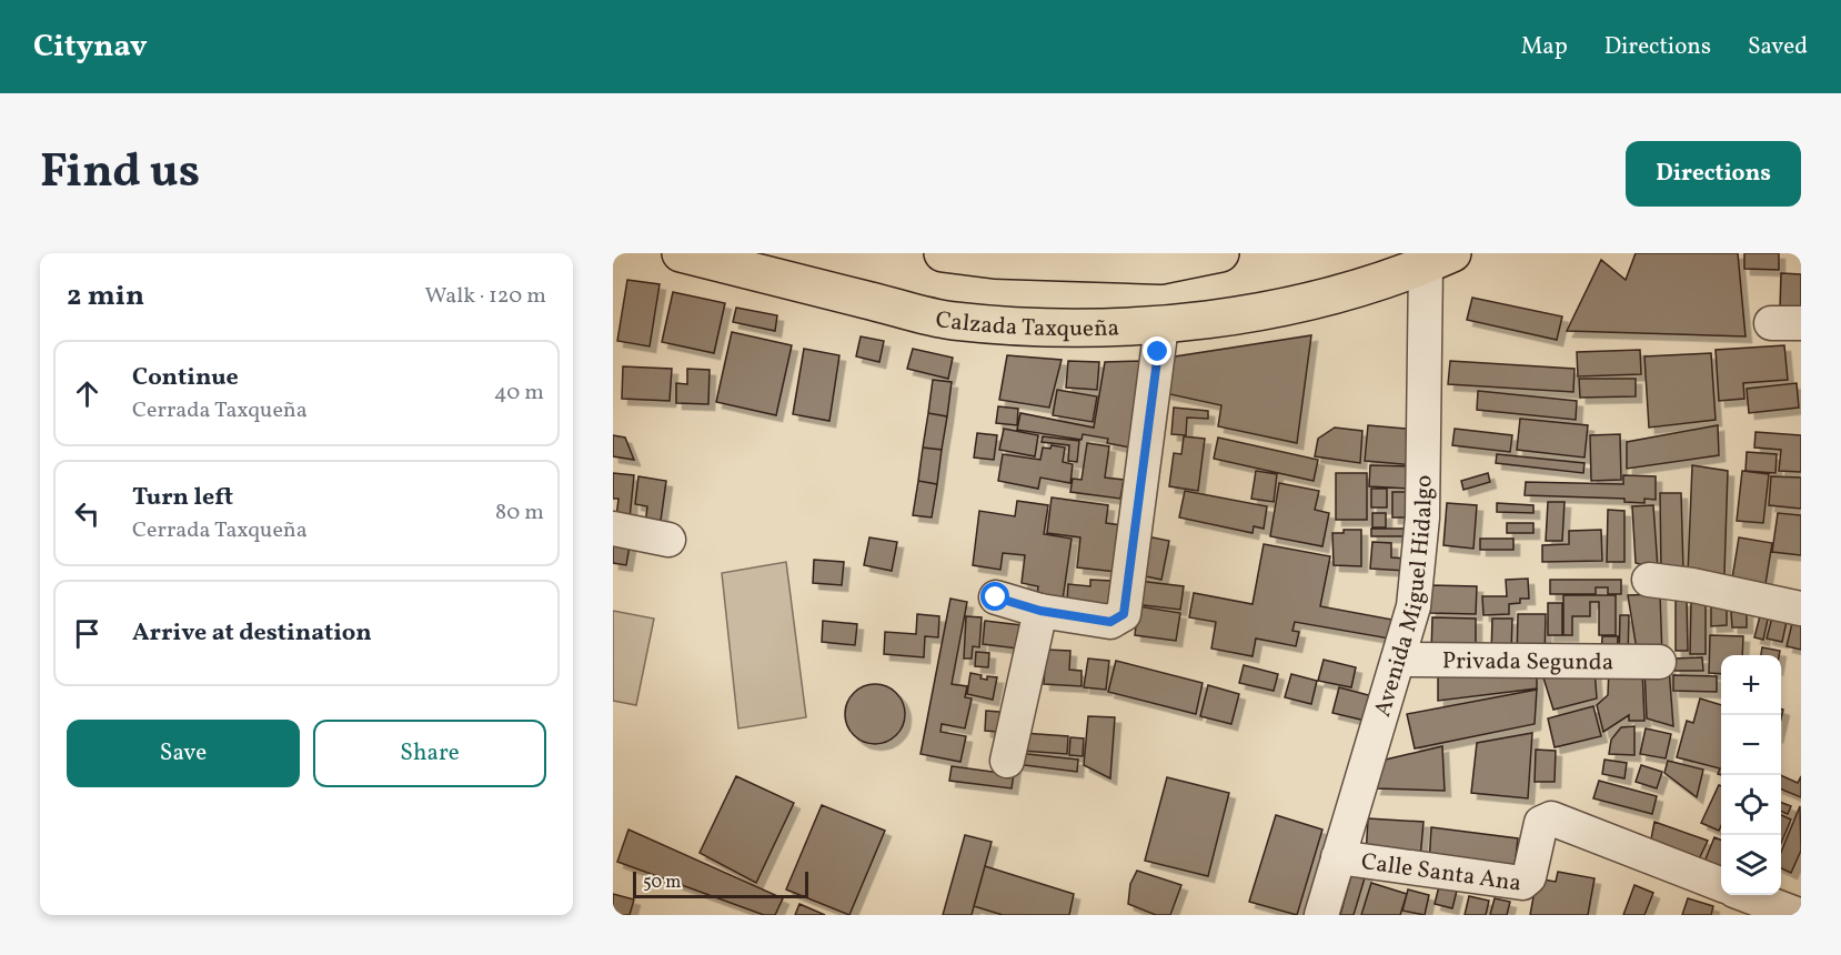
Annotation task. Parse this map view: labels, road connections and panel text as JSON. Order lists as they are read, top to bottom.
{
  "streets": {
    "main road": ["Calzada Taxqueña"],
    "street": ["Avenida Miguel Hidalgo", "Privada Segunda", "Calle Santa Ana"]
  },
  "crossings": [
    ["Calzada Taxqueña", "Avenida Miguel Hidalgo"],
    ["Avenida Miguel Hidalgo", "Privada Segunda"],
    ["Avenida Miguel Hidalgo", "Calle Santa Ana"]
  ],
  "scale_bar": "50 m",
  "page": {
    "header": "Citynav",
    "nav": ["Map", "Directions", "Saved"],
    "title": "Find us",
    "buttons": [
      "Directions",
      ["Save", "Share"]
    ],
    "heading": ["2 min", "Walk · 120 m"],
    "list": [
      ["Continue", "Cerrada Taxqueña", "40 m"],
      ["Turn left", "Cerrada Taxqueña", "80 m"],
      "Arrive at destination"
    ],
    "map_buttons": ["+", "−"],
    "scale": "50 m"
  }
}
